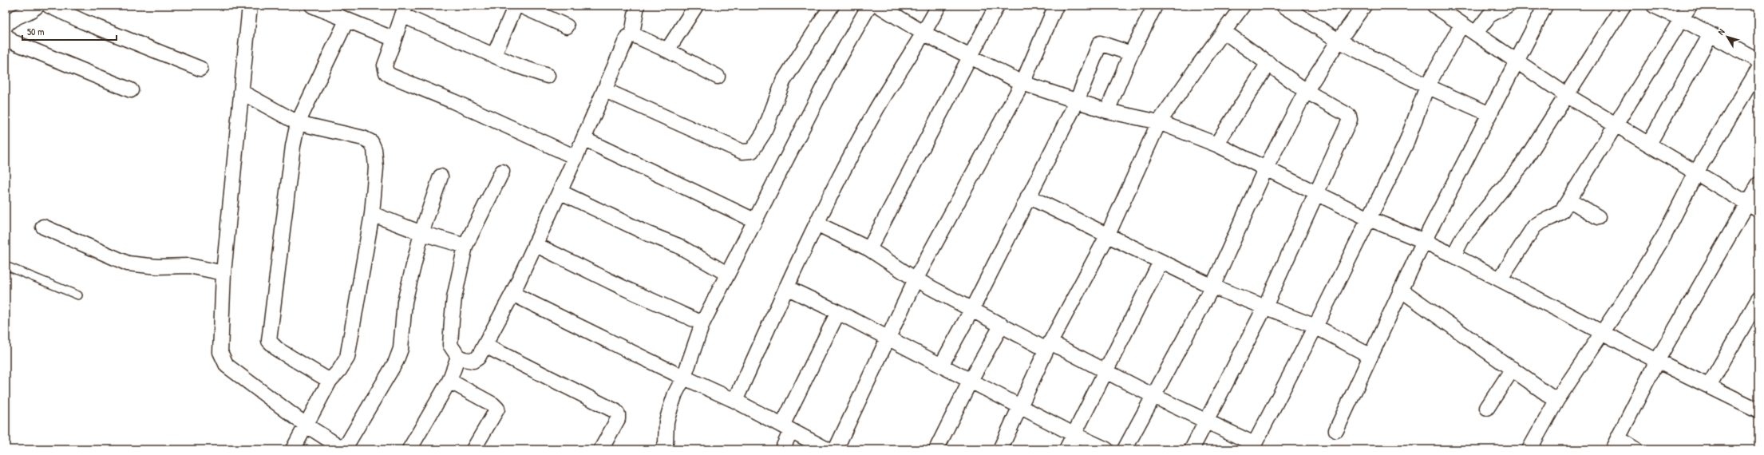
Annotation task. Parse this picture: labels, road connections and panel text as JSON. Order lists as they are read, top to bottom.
{
  "scale_bar": "50 m",
  "north": "top left"
}
